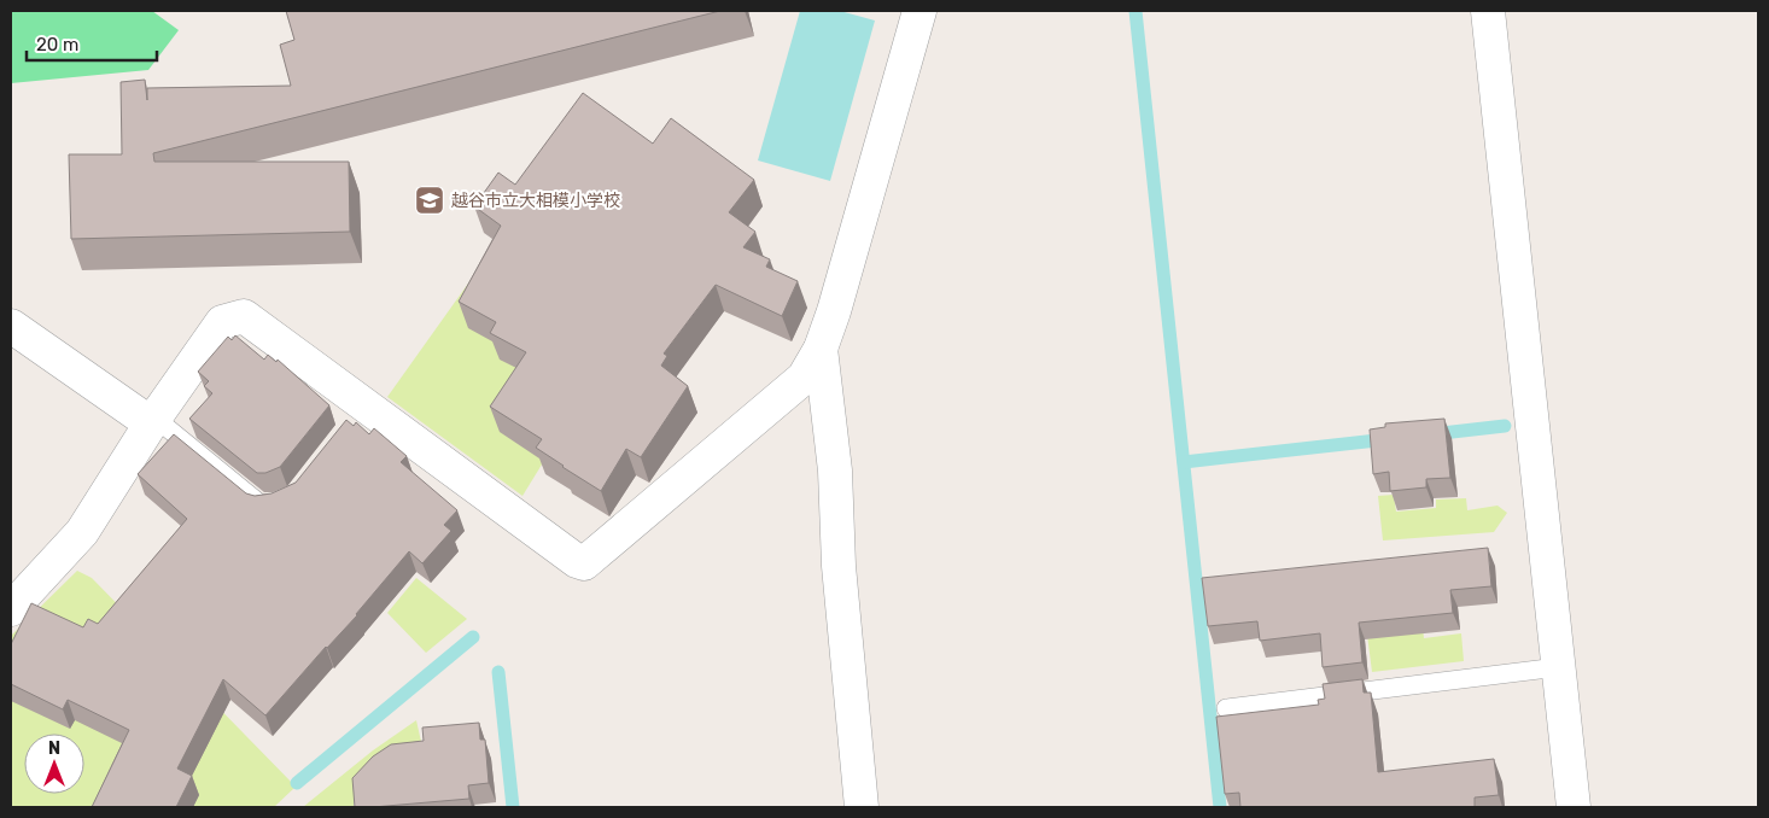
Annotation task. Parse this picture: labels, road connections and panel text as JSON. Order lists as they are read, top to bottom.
{
  "places": {
    "school or university": ["越谷市立大相模小学校"]
  },
  "scale_bar": "20 m",
  "north": "top"
}
